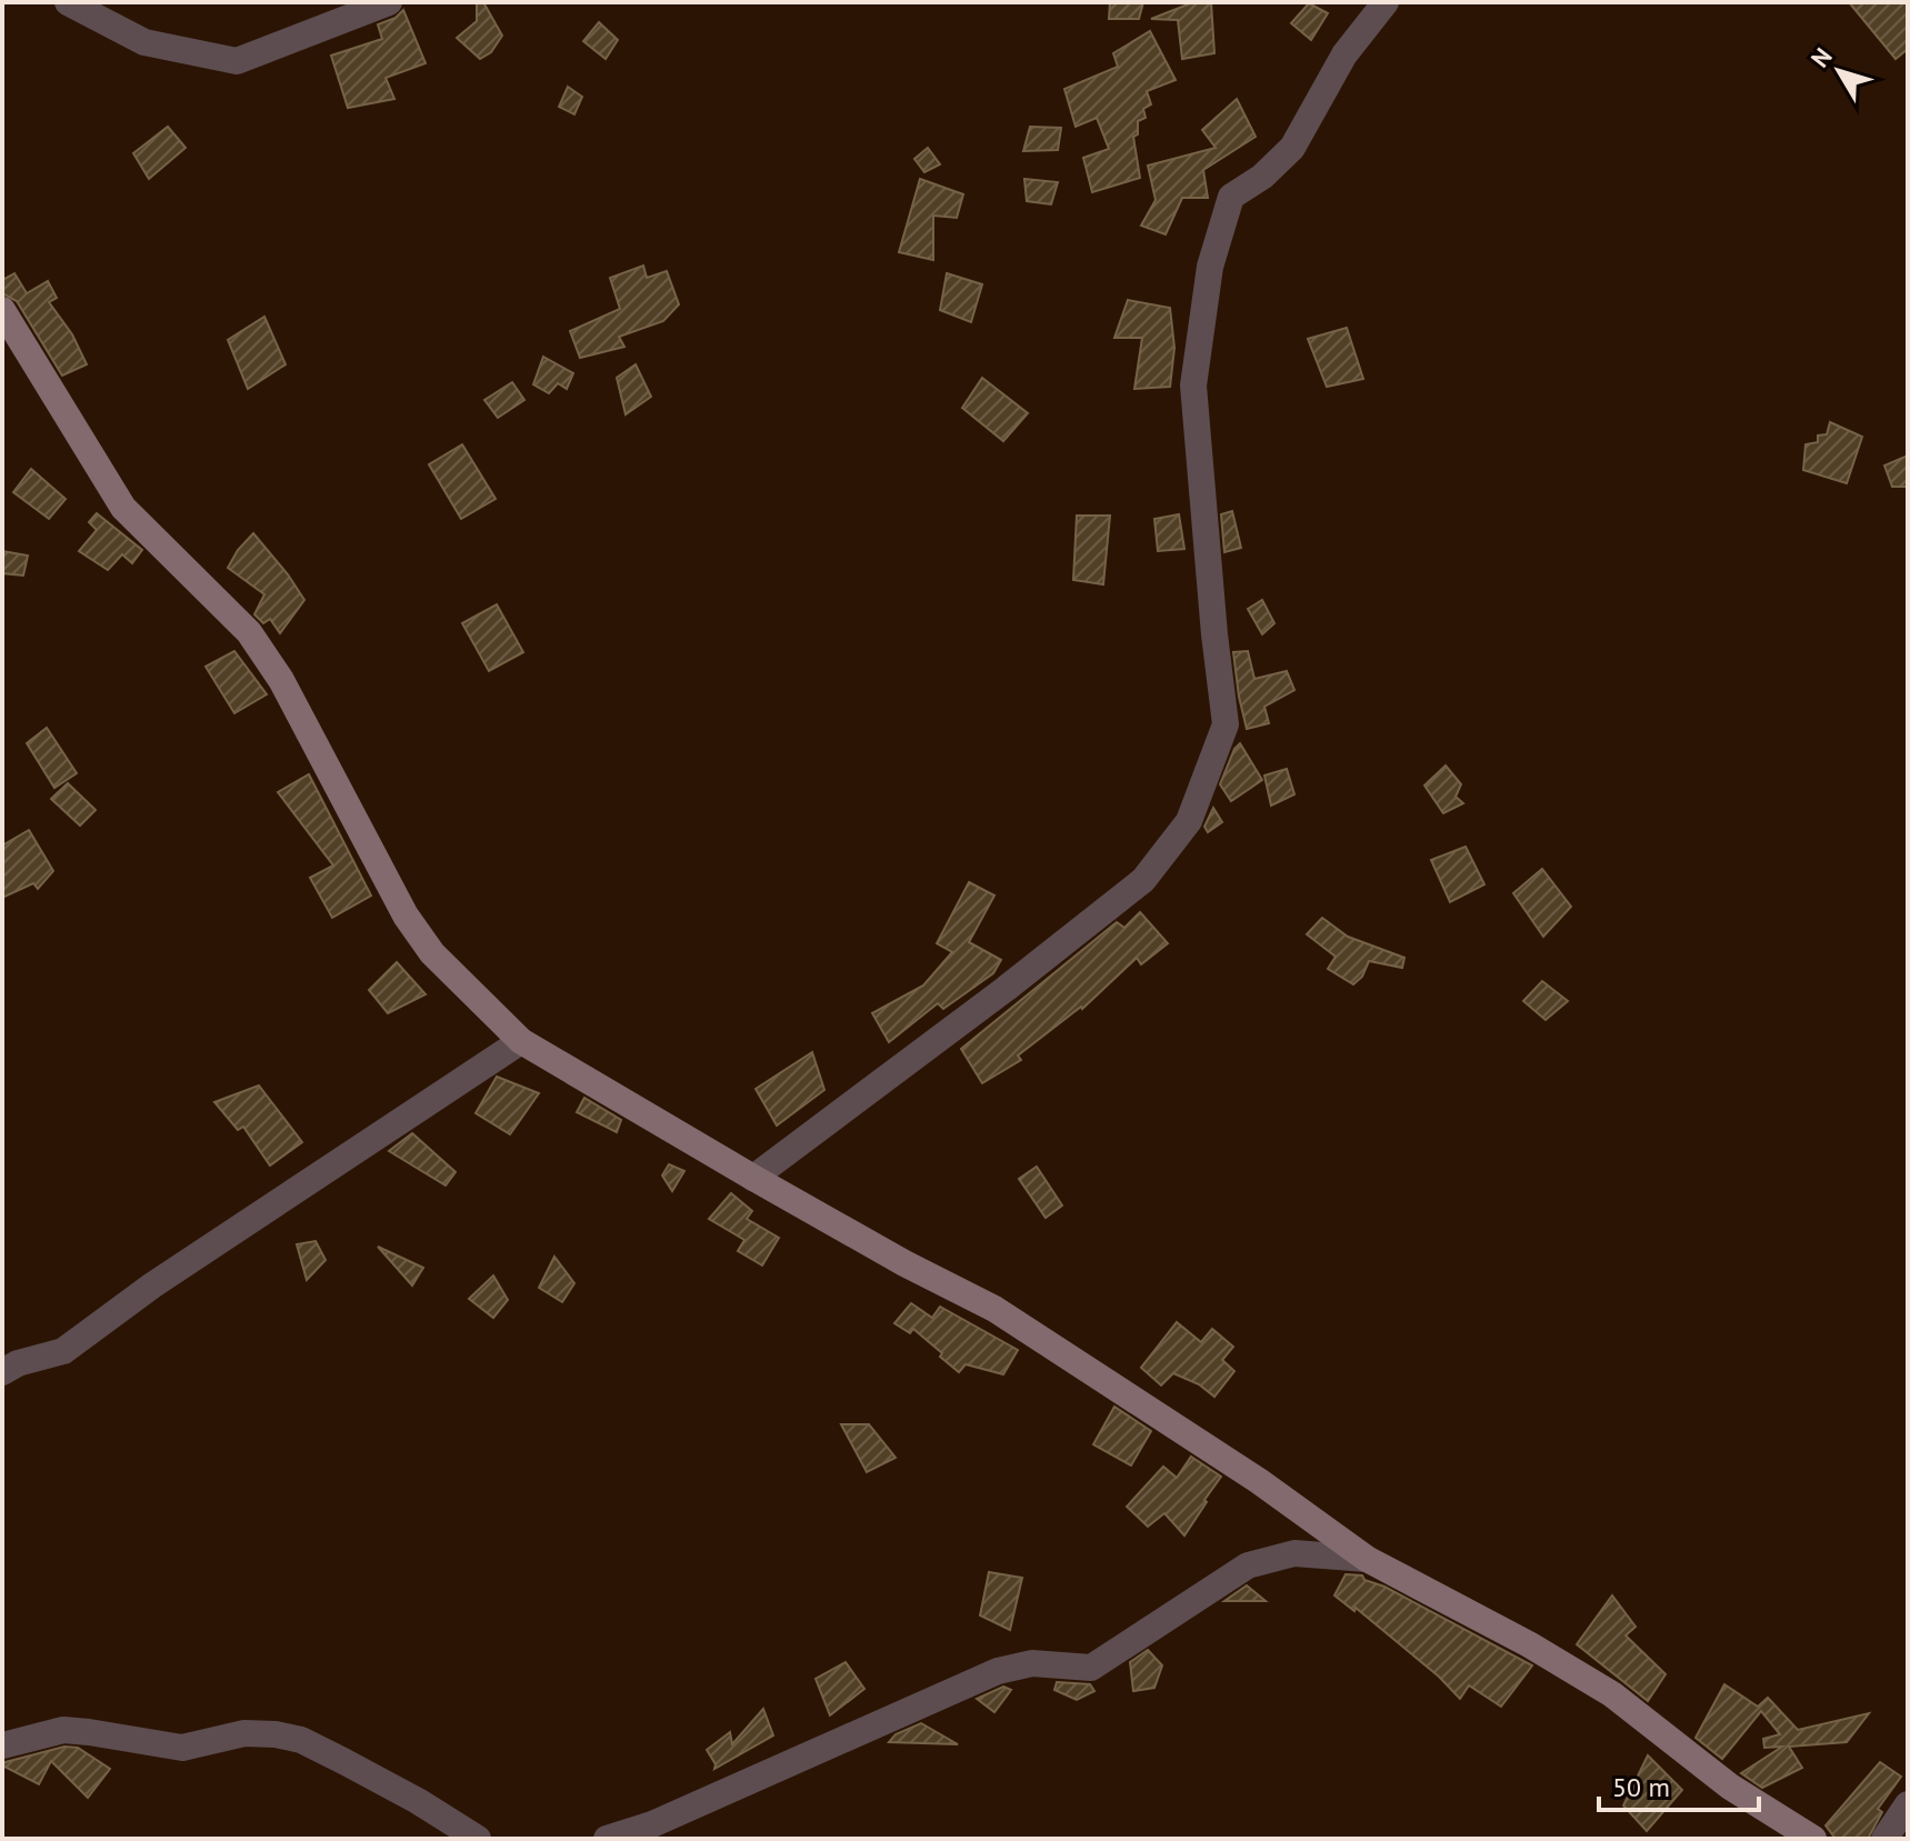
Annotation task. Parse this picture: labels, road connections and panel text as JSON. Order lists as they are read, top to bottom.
{
  "scale_bar": "50 m",
  "north": "top left"
}
